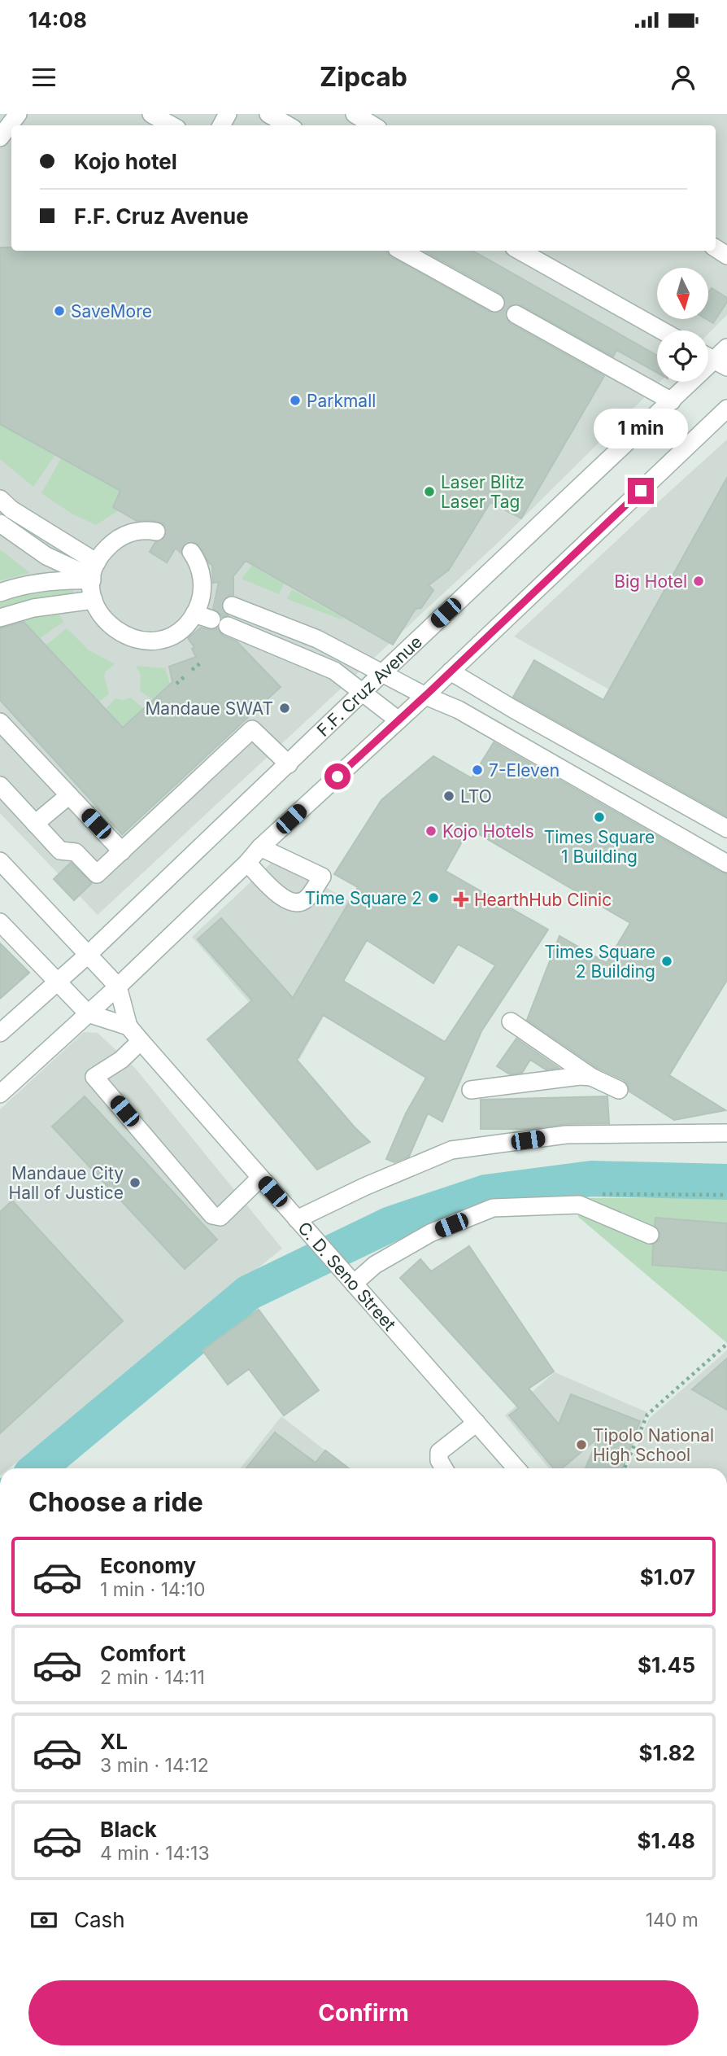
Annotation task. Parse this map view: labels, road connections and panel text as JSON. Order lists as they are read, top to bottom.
{
  "streets": {
    "street": ["F.F. Cruz Avenue", "C. D. Seno Street"]
  },
  "crossings": [
    ["F.F. Cruz Avenue", "C. D. Seno Street"]
  ],
  "places": {
    "other": [
      "SaveMore",
      "Parkmall",
      "Laser Blitz Laser Tag",
      "Big Hotel",
      "Mandaue SWAT",
      "7-Eleven",
      "LTO",
      "Times Square 1 Building",
      "Kojo Hotels",
      "Time Square 2",
      "Times Square 2 Building",
      "Mandaue City Hall of Justice",
      "Tipolo National High School"
    ],
    "health": ["HearthHub Clinic"]
  },
  "north": "bottom",
  "page": {
    "status": "14:08",
    "header": "Zipcab",
    "banner": ["Kojo hotel", "F.F. Cruz Avenue"],
    "bubble": "1 min",
    "heading": "Choose a ride",
    "list": [
      {
        "name": "Economy",
        "note": "1 min · 14:10",
        "value": "$1.07"
      },
      {
        "name": "Comfort",
        "note": "2 min · 14:11",
        "value": "$1.45"
      },
      {
        "name": "XL",
        "note": "3 min · 14:12",
        "value": "$1.82"
      },
      {
        "name": "Black",
        "note": "4 min · 14:13",
        "value": "$1.48"
      }
    ],
    "pay": ["Cash", "140 m"],
    "buttons": "Confirm"
  }
}
